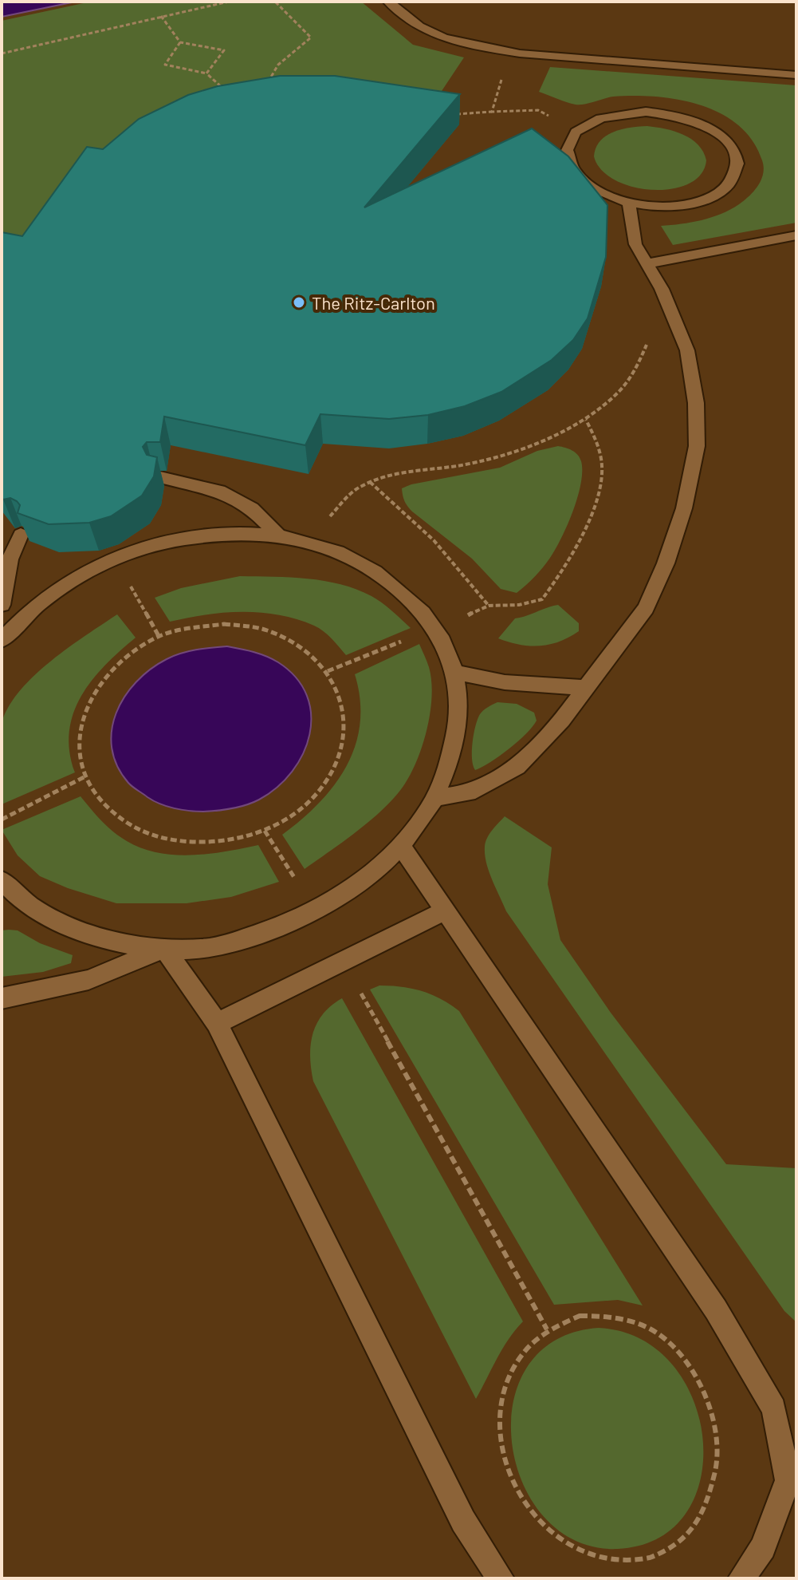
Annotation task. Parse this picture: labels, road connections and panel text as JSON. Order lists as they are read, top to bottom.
{
  "places": ["The Ritz-Carlton"]
}
